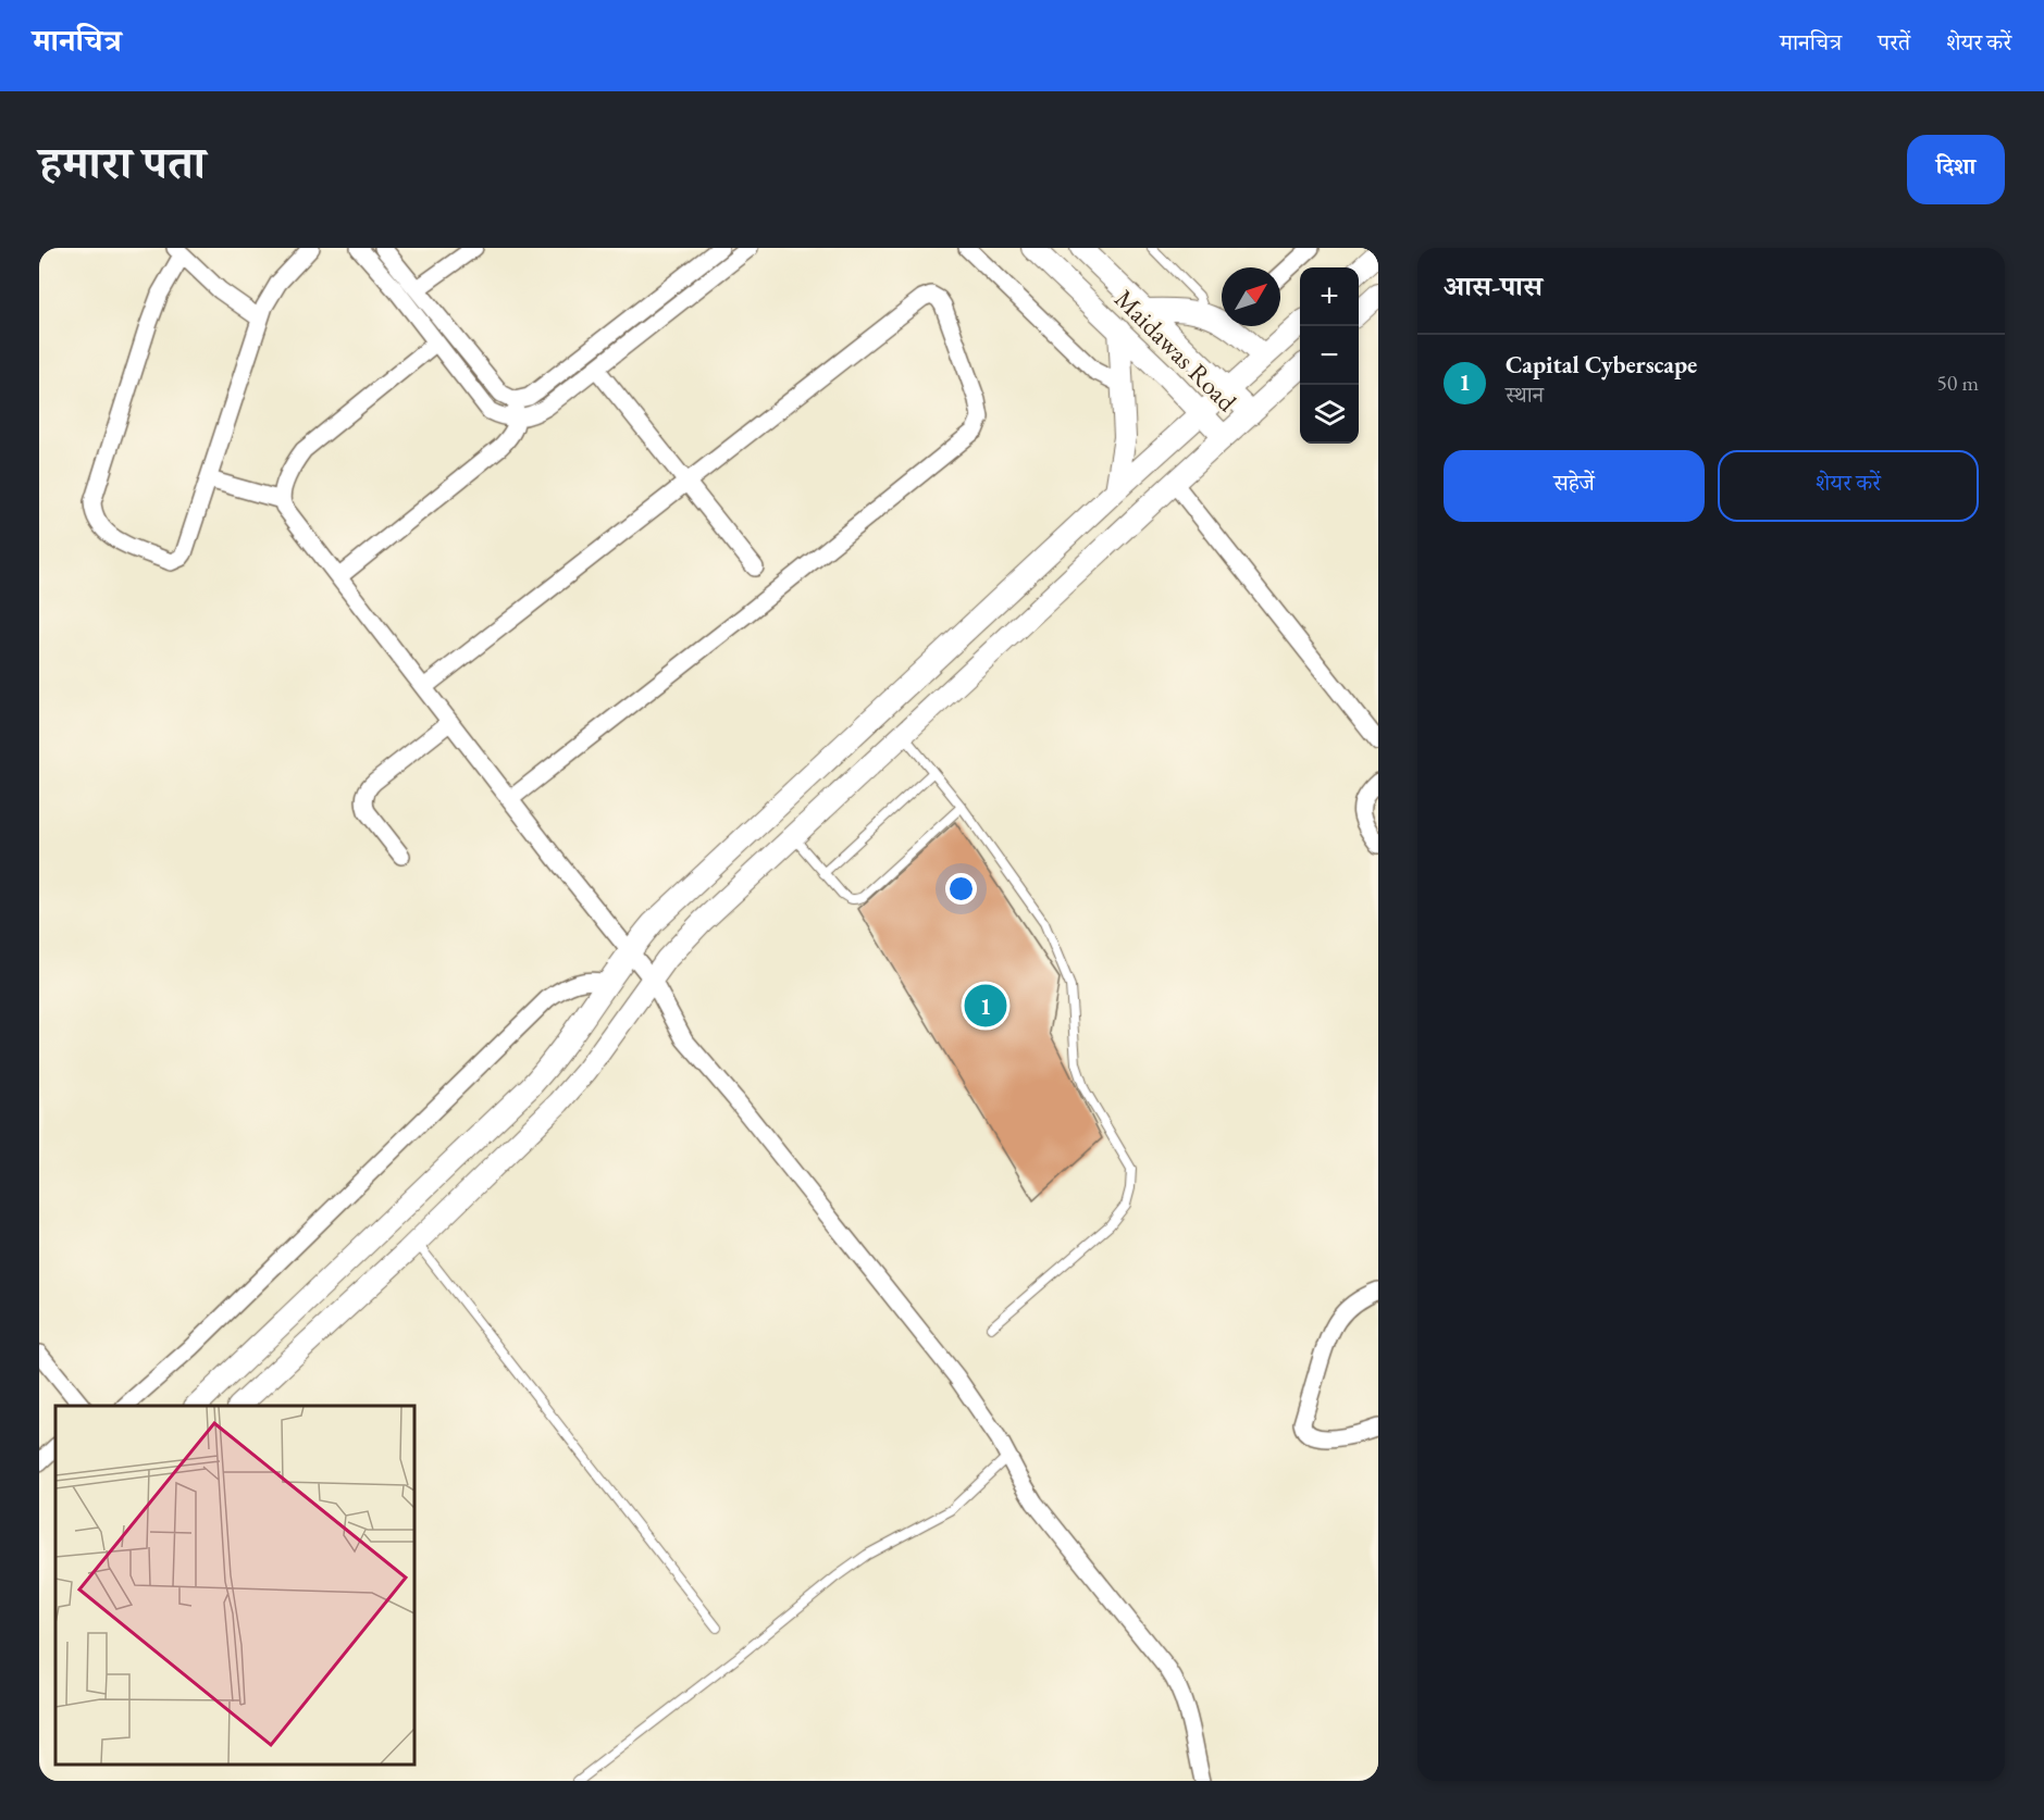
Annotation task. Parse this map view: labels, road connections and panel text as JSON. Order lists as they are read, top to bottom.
{
  "streets": {
    "street": ["Maidawas Road"]
  },
  "north": "top right",
  "page": {
    "header": "मानचित्र",
    "nav": ["मानचित्र", "परतें", "शेयर करें"],
    "title": "हमारा पता",
    "buttons": [
      "दिशा",
      ["सहेजें", "शेयर करें"]
    ],
    "heading": "आस-पास",
    "map_buttons": ["+", "−"],
    "list": [
      {
        "mark": "1",
        "name": "Capital Cyberscape",
        "note": "स्थान",
        "value": "50 m"
      }
    ],
    "pins": "1"
  }
}
